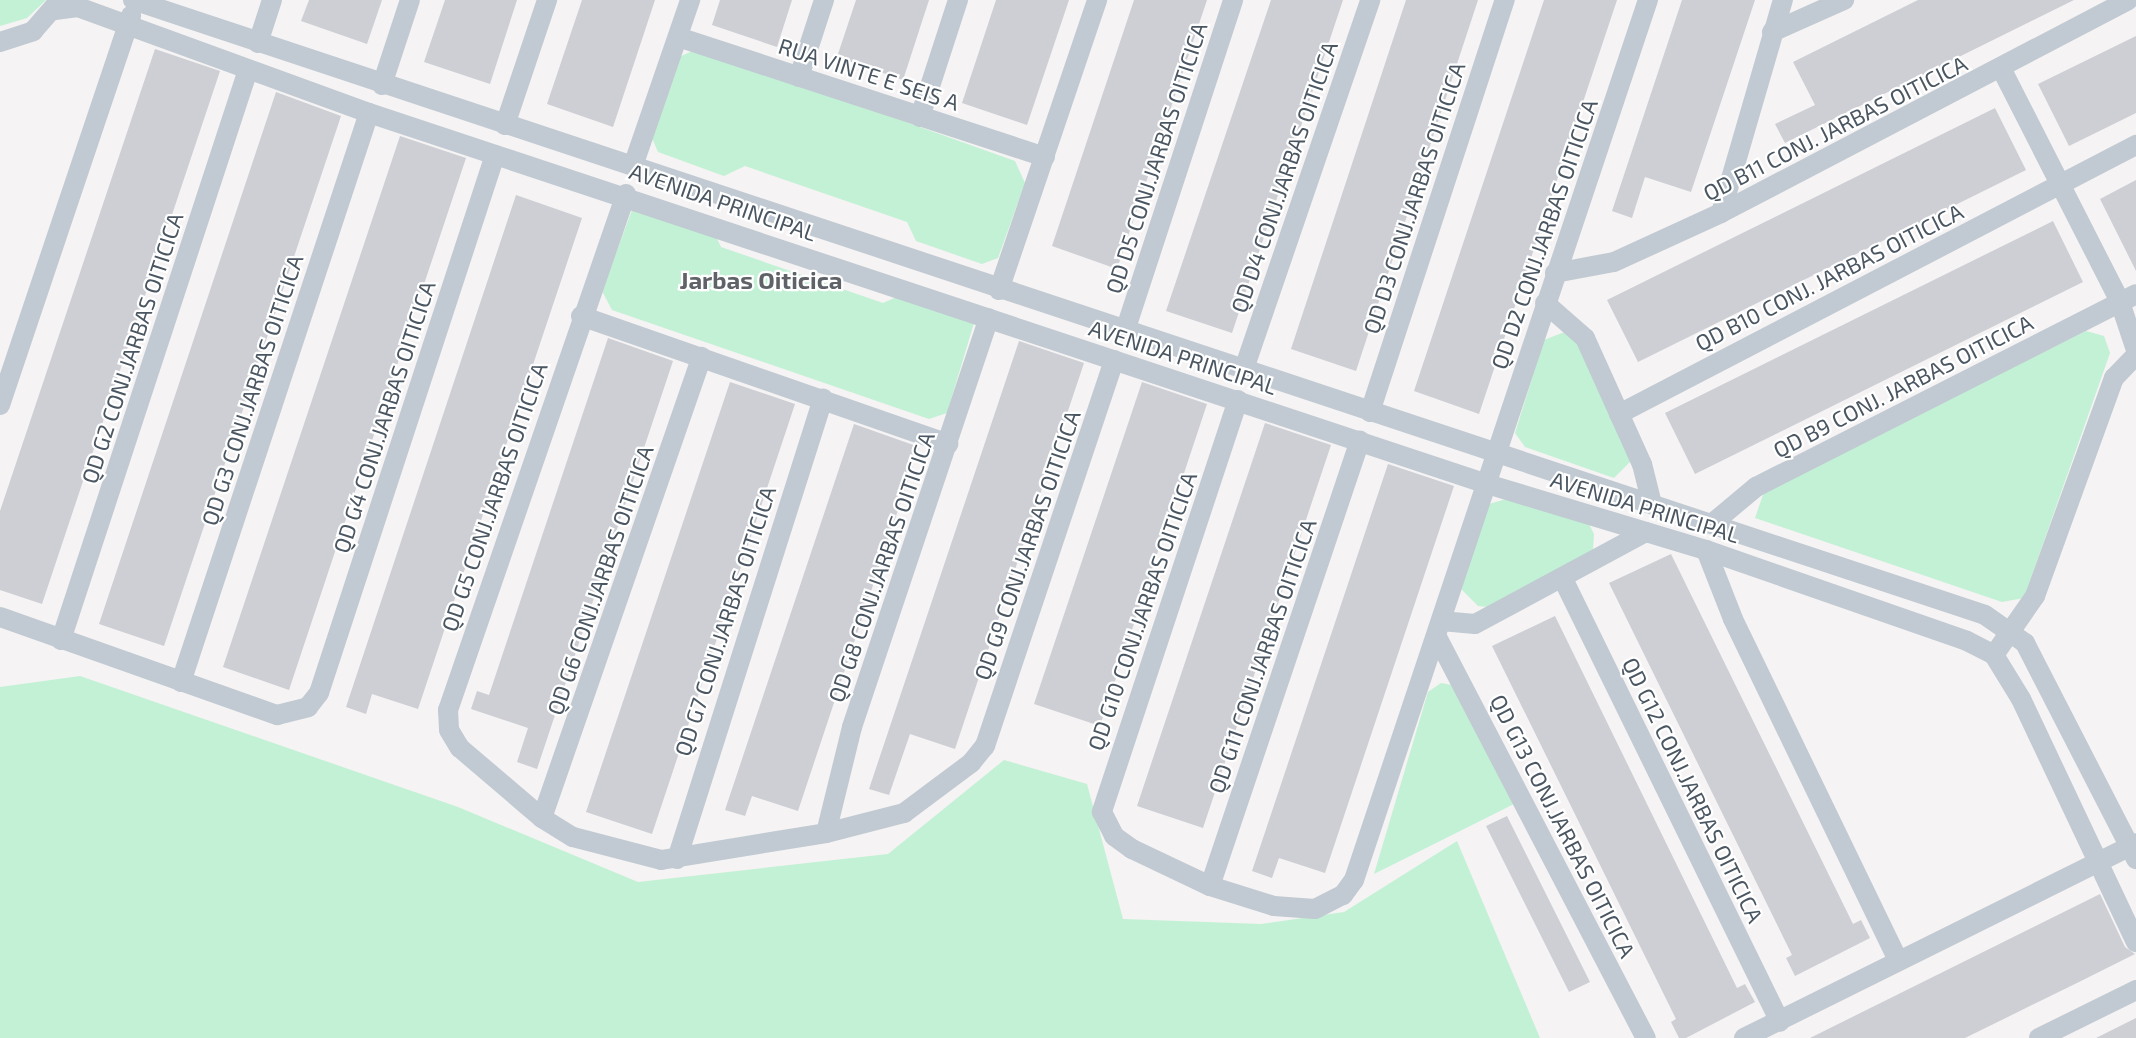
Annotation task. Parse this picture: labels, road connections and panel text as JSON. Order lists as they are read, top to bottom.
{
  "streets": {
    "street": [
      "RUA VINTE E SEIS A",
      "QD B11 CONJ. JARBAS OITICICA",
      "QD D5 CONJ.JARBAS OITICICA",
      "QD D4 CONJ.JARBAS OITICICA",
      "QD D3 CONJ.JARBAS OITICICA",
      "AVENIDA PRINCIPAL",
      "QD D2 CONJ.JARBAS OITICICA",
      "QD B10 CONJ. JARBAS OITICICA",
      "QD G2 CONJ.JARBAS OITICICA",
      "QD B9 CONJ. JARBAS OITICICA",
      "QD G3 CONJ.JARBAS OITICICA",
      "QD G4 CONJ.JARBAS OITICICA",
      "QD G5 CONJ.JARBAS OITICICA",
      "QD G9 CONJ.JARBAS OITICICA",
      "QD G8 CONJ.JARBAS OITICICA",
      "QD G6 CONJ.JARBAS OITICICA",
      "QD G10 CONJ.JARBAS OITICICA",
      "QD G7 CONJ.JARBAS OITICICA",
      "QD G11 CONJ.JARBAS OITICICA",
      "QD G12 CONJ.JARBAS OITICICA",
      "QD G13 CONJ.JARBAS OITICICA"
    ]
  },
  "crossings": [
    ["QD B11 CONJ. JARBAS OITICICA", "QD D2 CONJ.JARBAS OITICICA"],
    ["QD D5 CONJ.JARBAS OITICICA", "AVENIDA PRINCIPAL"],
    ["QD D4 CONJ.JARBAS OITICICA", "AVENIDA PRINCIPAL"],
    ["QD D3 CONJ.JARBAS OITICICA", "AVENIDA PRINCIPAL"],
    ["AVENIDA PRINCIPAL", "QD D2 CONJ.JARBAS OITICICA"],
    ["AVENIDA PRINCIPAL", "QD G2 CONJ.JARBAS OITICICA"],
    ["AVENIDA PRINCIPAL", "QD B9 CONJ. JARBAS OITICICA"],
    ["AVENIDA PRINCIPAL", "QD G3 CONJ.JARBAS OITICICA"],
    ["AVENIDA PRINCIPAL", "QD G4 CONJ.JARBAS OITICICA"],
    ["AVENIDA PRINCIPAL", "QD G5 CONJ.JARBAS OITICICA"],
    ["AVENIDA PRINCIPAL", "QD G9 CONJ.JARBAS OITICICA"],
    ["AVENIDA PRINCIPAL", "QD G8 CONJ.JARBAS OITICICA"],
    ["AVENIDA PRINCIPAL", "QD G10 CONJ.JARBAS OITICICA"],
    ["AVENIDA PRINCIPAL", "QD G11 CONJ.JARBAS OITICICA"],
    ["QD G3 CONJ.JARBAS OITICICA", "QD G4 CONJ.JARBAS OITICICA"],
    ["QD G5 CONJ.JARBAS OITICICA", "QD G9 CONJ.JARBAS OITICICA"],
    ["QD G5 CONJ.JARBAS OITICICA", "QD G8 CONJ.JARBAS OITICICA"],
    ["QD G5 CONJ.JARBAS OITICICA", "QD G6 CONJ.JARBAS OITICICA"],
    ["QD G5 CONJ.JARBAS OITICICA", "QD G7 CONJ.JARBAS OITICICA"],
    ["QD G10 CONJ.JARBAS OITICICA", "QD G11 CONJ.JARBAS OITICICA"]
  ],
  "districts": ["Jarbas Oiticica"]
}
